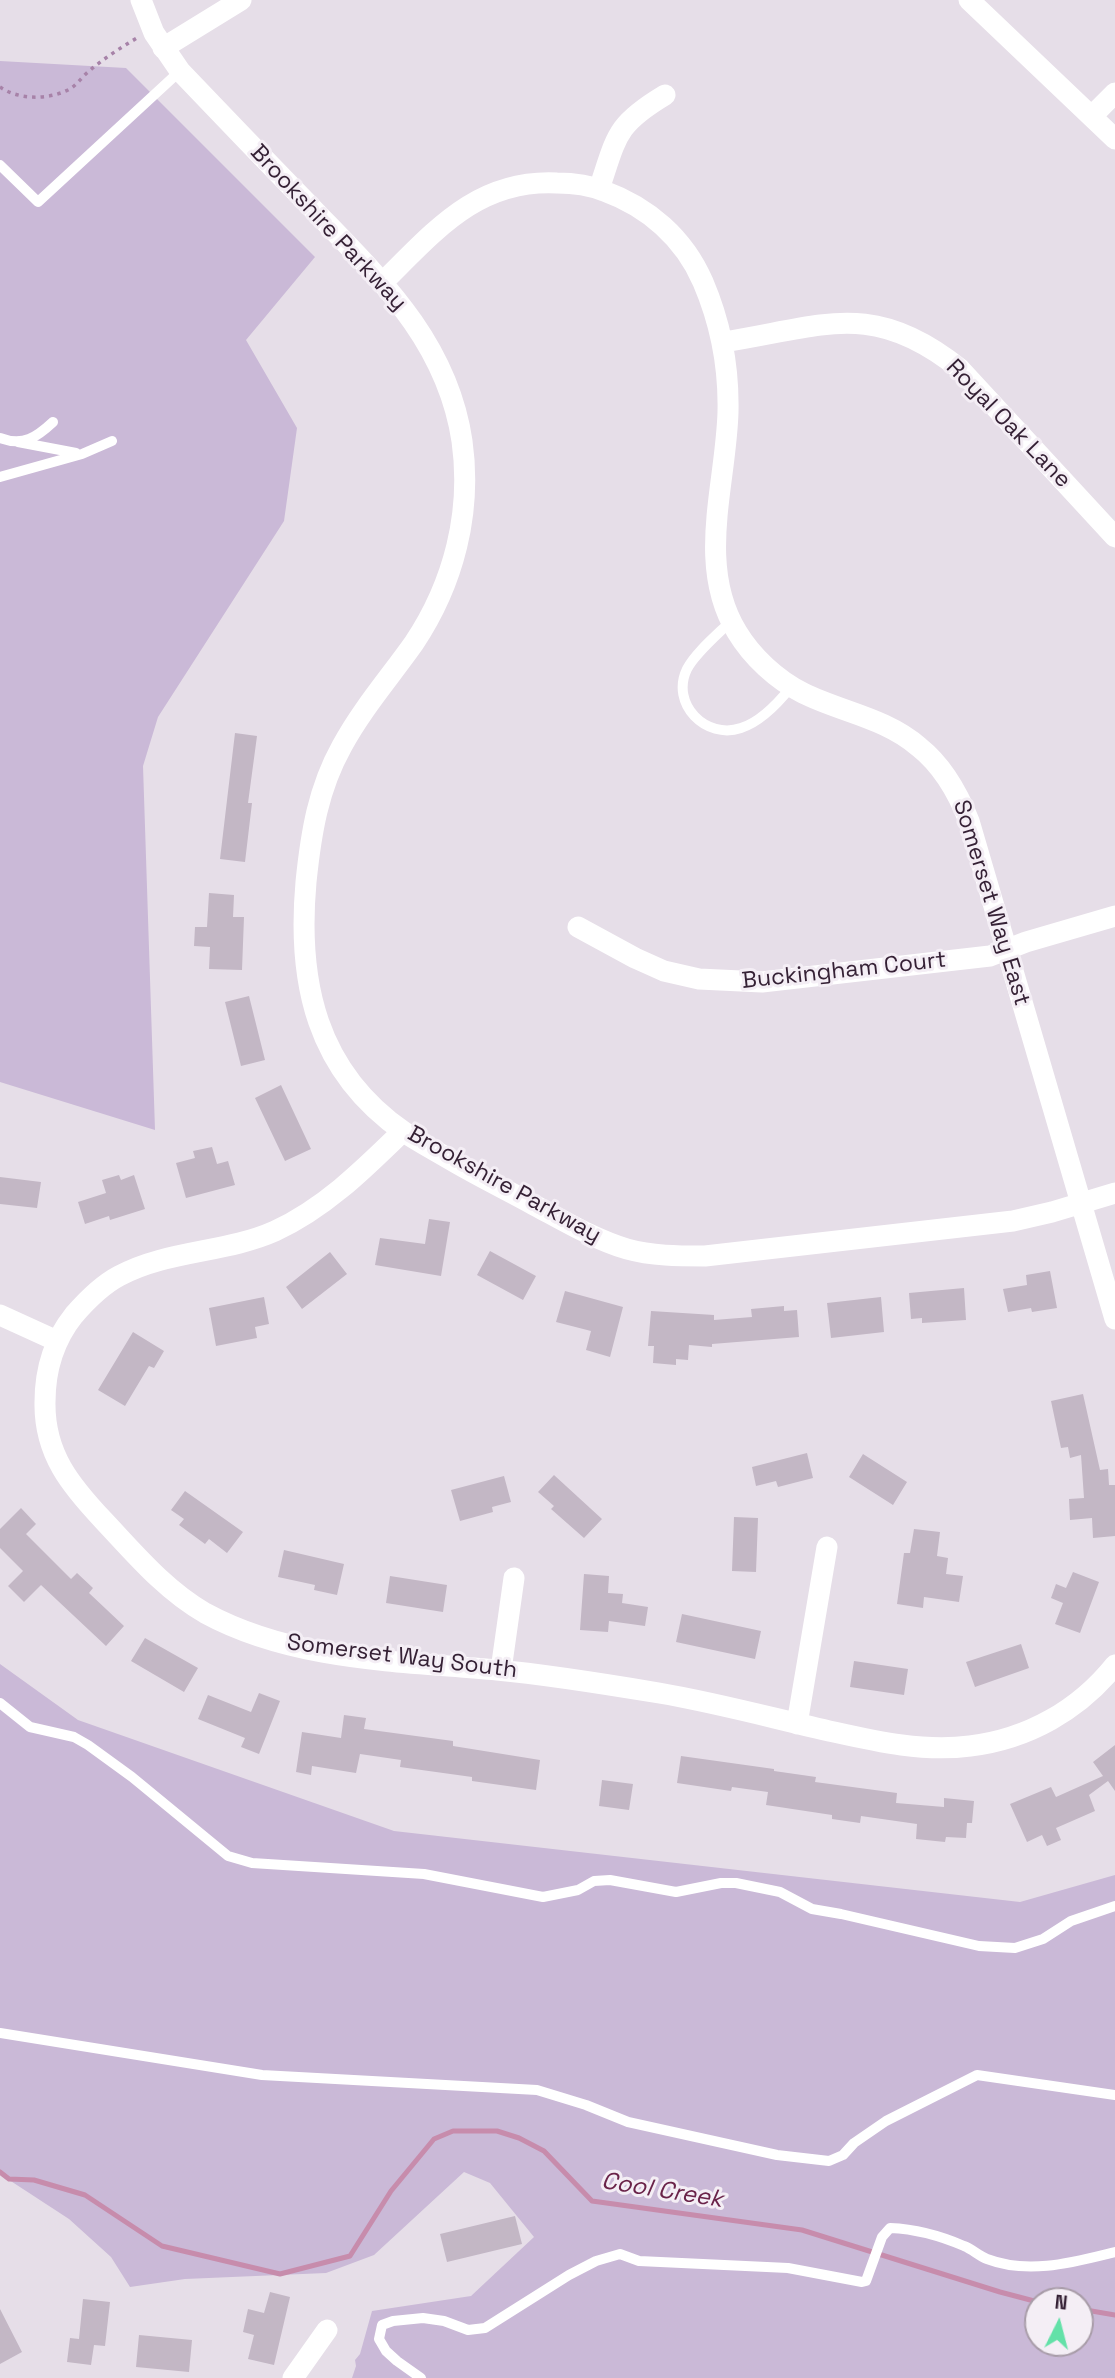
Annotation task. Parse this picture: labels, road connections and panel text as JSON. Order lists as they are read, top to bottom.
{
  "streets": {
    "street": [
      "Brookshire Parkway",
      "Royal Oak Lane",
      "Somerset Way East",
      "Buckingham Court",
      "Somerset Way South"
    ]
  },
  "crossings": [
    ["Brookshire Parkway", "Somerset Way East"],
    ["Brookshire Parkway", "Somerset Way South"],
    ["Royal Oak Lane", "Somerset Way East"],
    ["Somerset Way East", "Buckingham Court"]
  ],
  "water": ["Cool Creek"],
  "north": "top"
}
